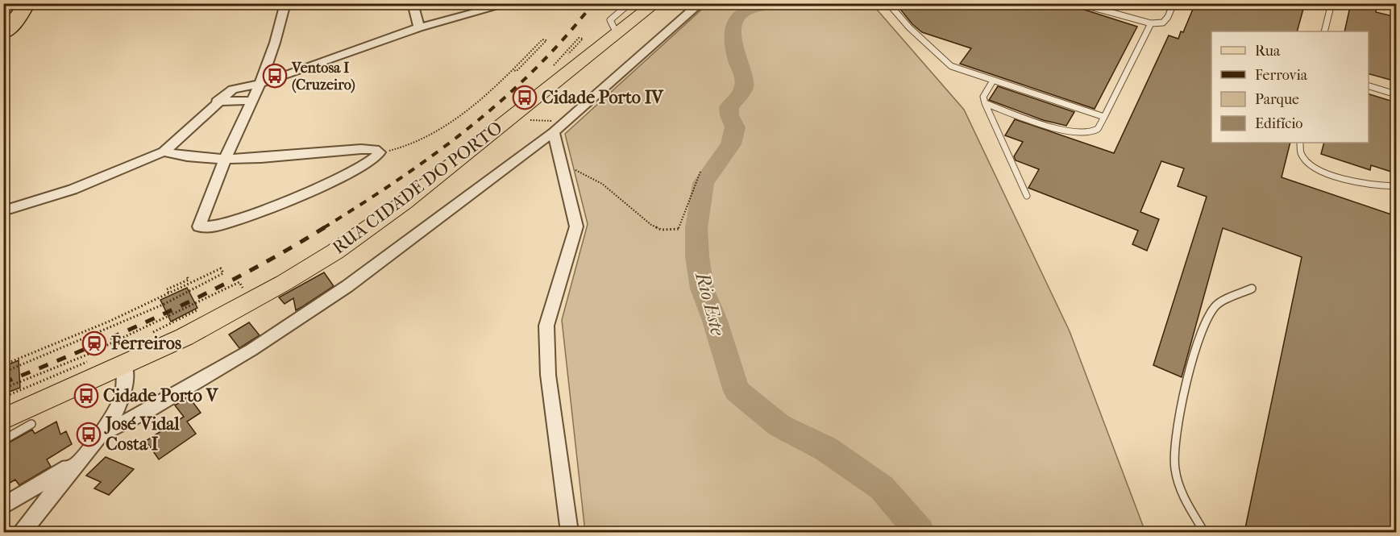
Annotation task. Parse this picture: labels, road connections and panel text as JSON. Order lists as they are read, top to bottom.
{
  "streets": {
    "main road": ["RUA CIDADE DO PORTO"]
  },
  "water": ["Rio Este"],
  "places": {
    "bus stop": [
      "Ventosa I (Cruzeiro)",
      "Cidade Porto IV",
      "Cidade Porto V",
      "José Vidal Costa I"
    ],
    "station": ["Ferreiros"]
  },
  "legend": [
    "Rua",
    "Ferrovia",
    "Parque",
    "Edifício"
  ]
}
